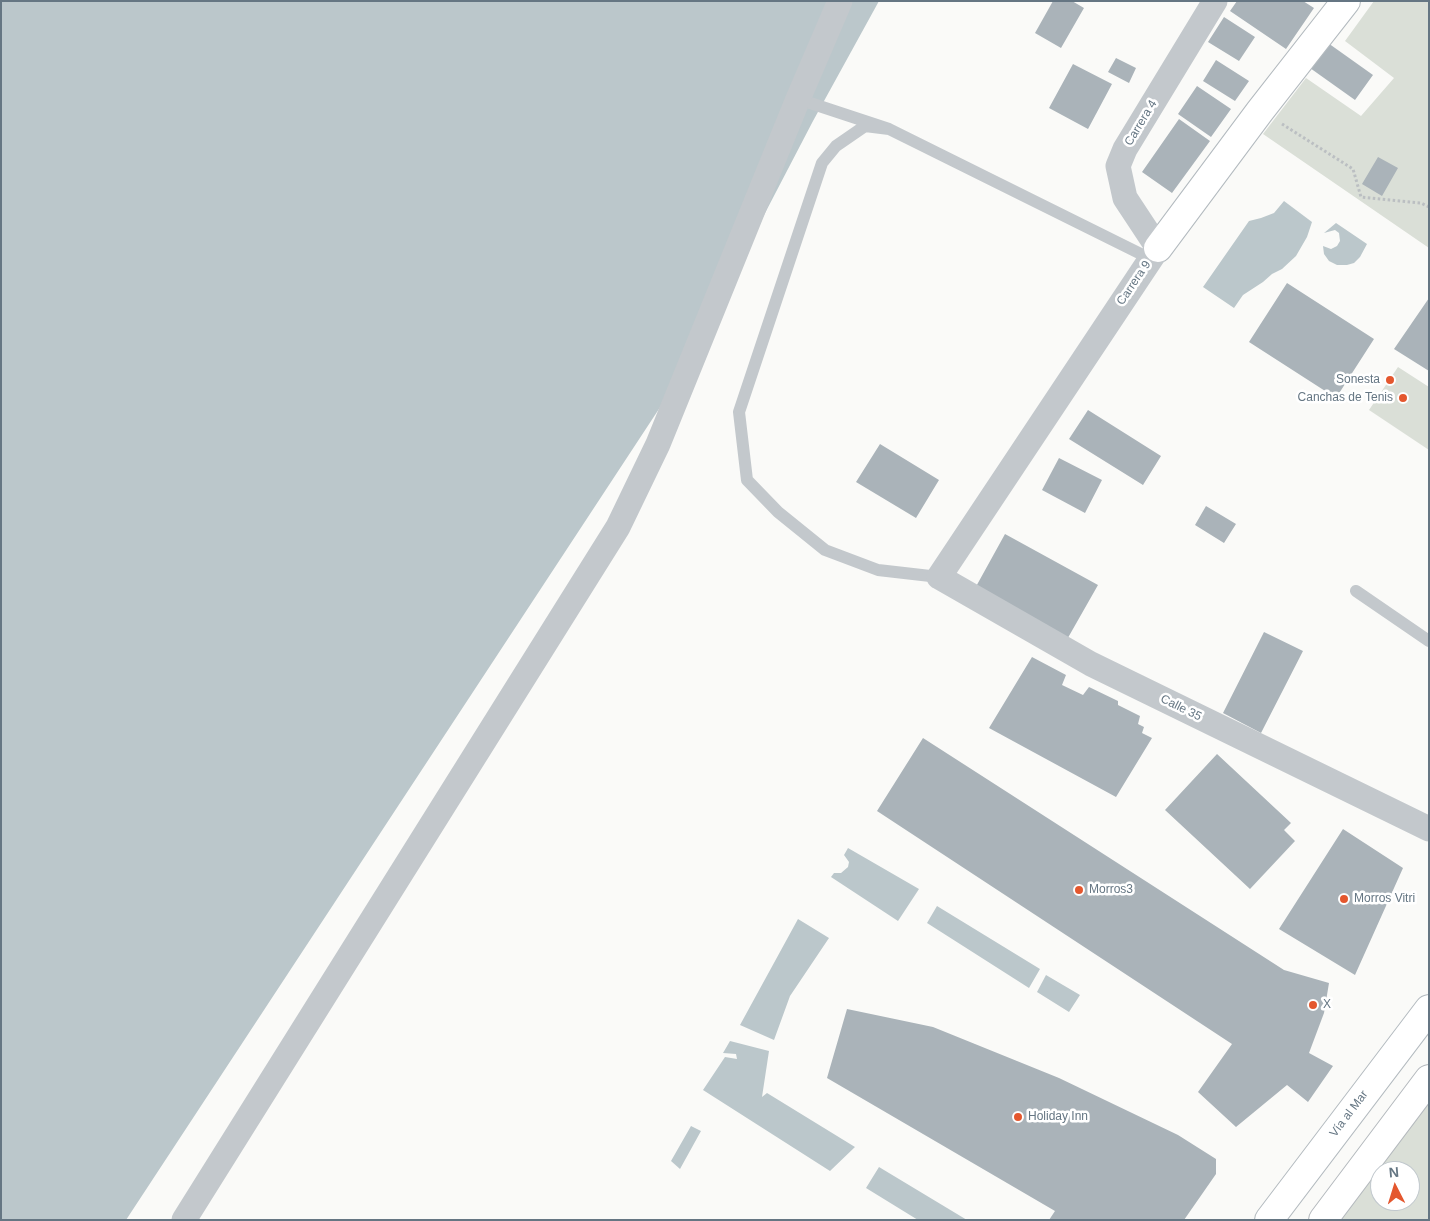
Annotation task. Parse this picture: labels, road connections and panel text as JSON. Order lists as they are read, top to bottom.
{
  "streets": {
    "main road": ["Carrera 9", "Vía al Mar"],
    "street": ["Carrera 4", "Calle 35"]
  },
  "crossings": [
    ["Carrera 4", "Carrera 9"],
    ["Carrera 9", "Calle 35"]
  ],
  "places": [
    "Sonesta",
    "Canchas de Tenis",
    "Morros3",
    "Morros Vitri",
    "X",
    "Holiday Inn"
  ],
  "north": "top"
}
